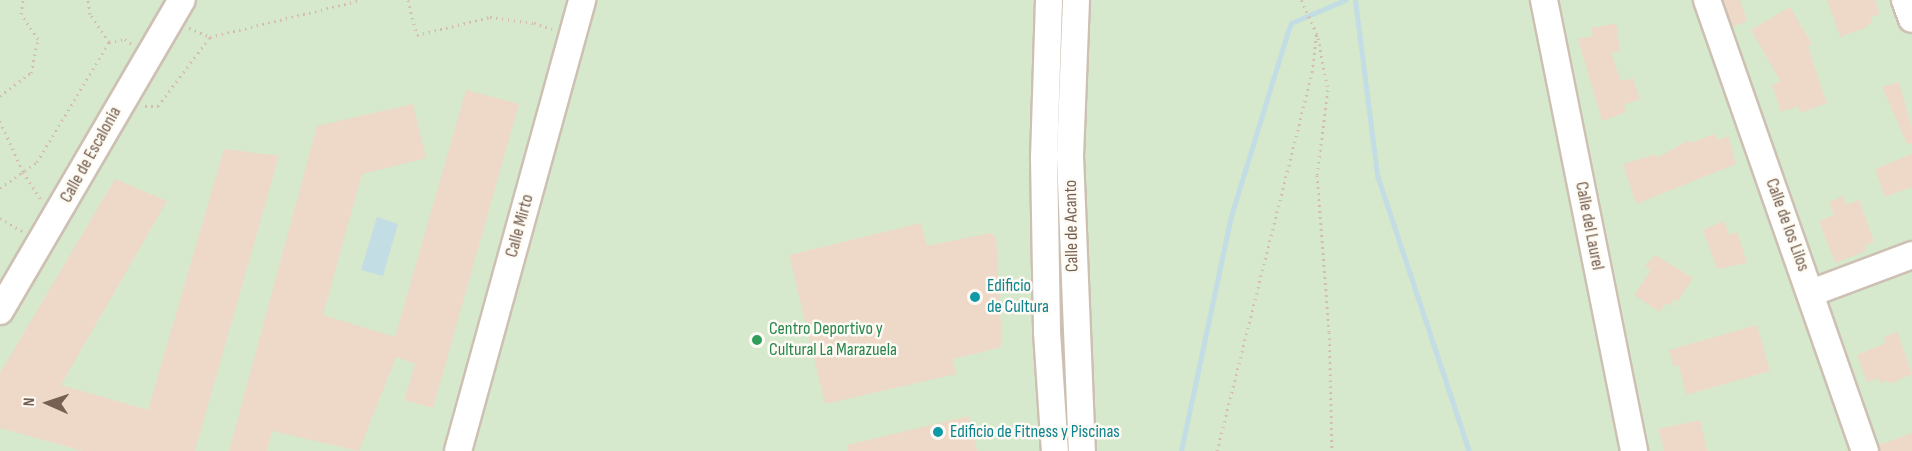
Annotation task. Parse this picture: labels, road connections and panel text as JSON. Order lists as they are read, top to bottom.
{
  "streets": {
    "street": [
      "Calle de Escalonia",
      "Calle de los Lilos",
      "Calle Mirto",
      "Calle de Acanto",
      "Calle del Laurel"
    ]
  },
  "places": ["Edificio de Cultura", "Centro Deportivo y Cultural La Marazuela", "Edificio de Fitness y Piscinas"],
  "north": "left"
}
